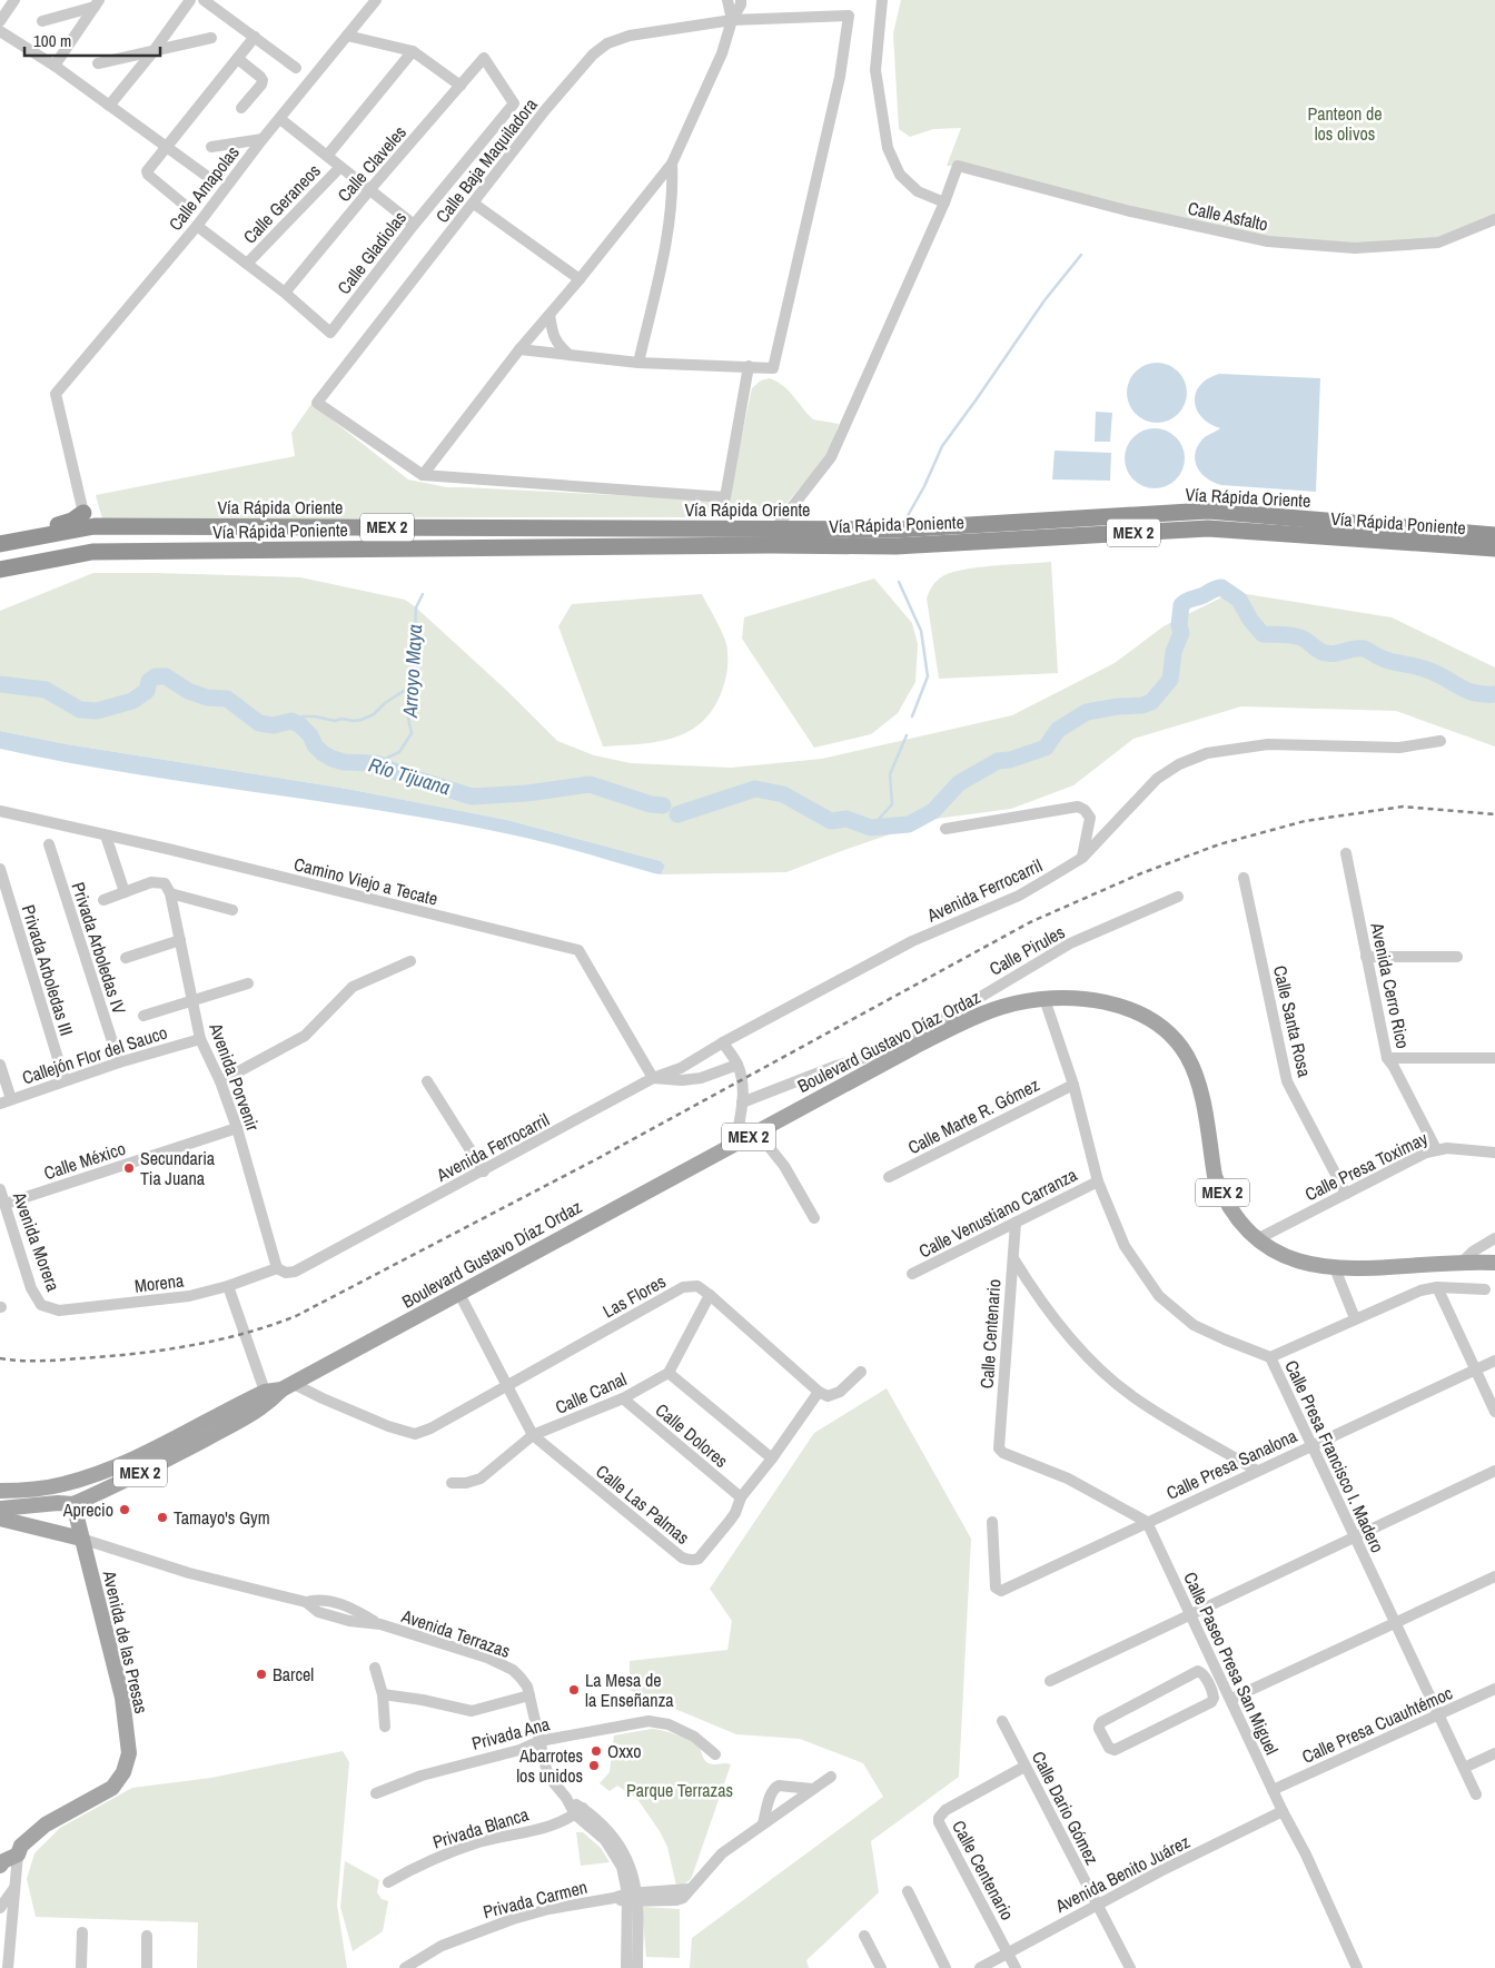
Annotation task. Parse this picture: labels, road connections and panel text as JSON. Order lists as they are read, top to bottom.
{
  "streets": {
    "highway": ["Vía Rápida Oriente", "Vía Rápida Poniente", "MEX 2"],
    "main road": ["Boulevard Gustavo Díaz Ordaz", "Avenida de las Presas"],
    "street": [
      "Calle Baja Maquiladora",
      "Calle Claveles",
      "Calle Amapolas",
      "Calle Geraneos",
      "Calle Asfalto",
      "Calle Gladiolas",
      "Camino Viejo a Tecate",
      "Avenida Ferrocarril",
      "Privada Arboledas IV",
      "Calle Pirules",
      "Privada Arboledas III",
      "Avenida Cerro Rico",
      "Calle Santa Rosa",
      "Callejón Flor del Sauco",
      "Avenida Porvenir",
      "Calle Marte R. Gómez",
      "Calle México",
      "Calle Presa Toximay",
      "Calle Venustiano Carranza",
      "Avenida Morera",
      "Morena",
      "Las Flores",
      "Calle Centenario",
      "Calle Canal",
      "Calle Dolores",
      "Calle Presa Francisco I. Madero",
      "Calle Presa Sanalona",
      "Calle Las Palmas",
      "Avenida Terrazas",
      "Calle Paseo Presa San Miguel",
      "Calle Presa Cuauhtémoc",
      "Privada Ana",
      "Calle Dario Gómez",
      "Privada Blanca",
      "Avenida Benito Juárez",
      "Privada Carmen"
    ]
  },
  "crossings": [
    ["Calle Claveles", "Calle Gladiolas"],
    ["Calle Amapolas", "Calle Gladiolas"],
    ["Calle Geraneos", "Calle Gladiolas"],
    ["Camino Viejo a Tecate", "Avenida Ferrocarril"],
    ["Avenida Ferrocarril", "Avenida Porvenir"],
    ["Avenida Ferrocarril", "Morena"],
    ["Privada Arboledas IV", "Callejón Flor del Sauco"],
    ["Calle Pirules", "Boulevard Gustavo Díaz Ordaz"],
    ["Privada Arboledas III", "Callejón Flor del Sauco"],
    ["Avenida Cerro Rico", "Calle Presa Toximay"],
    ["Calle Santa Rosa", "Calle Presa Toximay"],
    ["Boulevard Gustavo Díaz Ordaz", "Calle Presa Toximay"],
    ["Boulevard Gustavo Díaz Ordaz", "Las Flores"],
    ["Boulevard Gustavo Díaz Ordaz", "Calle Presa Francisco I. Madero"],
    ["Boulevard Gustavo Díaz Ordaz", "Calle Las Palmas"],
    ["Boulevard Gustavo Díaz Ordaz", "Avenida de las Presas"],
    ["Callejón Flor del Sauco", "Avenida Porvenir"],
    ["Avenida Porvenir", "Calle México"],
    ["Avenida Porvenir", "Morena"],
    ["Calle Marte R. Gómez", "Calle Presa Francisco I. Madero"],
    ["Calle México", "Avenida Morera"],
    ["Calle Venustiano Carranza", "Calle Centenario"],
    ["Calle Venustiano Carranza", "Calle Presa Francisco I. Madero"],
    ["Avenida Morera", "Morena"],
    ["Las Flores", "Calle Las Palmas"],
    ["Calle Centenario", "Calle Presa Sanalona"],
    ["Calle Centenario", "Calle Paseo Presa San Miguel"],
    ["Calle Centenario", "Calle Dario Gómez"],
    ["Calle Centenario", "Avenida Benito Juárez"],
    ["Calle Canal", "Calle Dolores"],
    ["Calle Canal", "Calle Las Palmas"],
    ["Calle Dolores", "Calle Las Palmas"],
    ["Calle Presa Francisco I. Madero", "Calle Presa Sanalona"],
    ["Calle Presa Francisco I. Madero", "Calle Presa Cuauhtémoc"],
    ["Calle Presa Sanalona", "Calle Paseo Presa San Miguel"],
    ["Avenida Terrazas", "Avenida de las Presas"],
    ["Avenida Terrazas", "Privada Ana"],
    ["Avenida Terrazas", "Privada Blanca"],
    ["Avenida Terrazas", "Privada Carmen"],
    ["Calle Paseo Presa San Miguel", "Calle Presa Cuauhtémoc"],
    ["Calle Paseo Presa San Miguel", "Avenida Benito Juárez"],
    ["Calle Dario Gómez", "Avenida Benito Juárez"]
  ],
  "water": ["Arroyo Maya", "Río Tijuana"],
  "parks": ["Panteon de los olivos", "Parque Terrazas"],
  "places": [
    "Secundaria Tia Juana",
    "Aprecio",
    "Tamayo's Gym",
    "Barcel",
    "La Mesa de la Enseñanza",
    "Oxxo",
    "Abarrotes los unidos"
  ],
  "scale_bar": "100 m"
}
